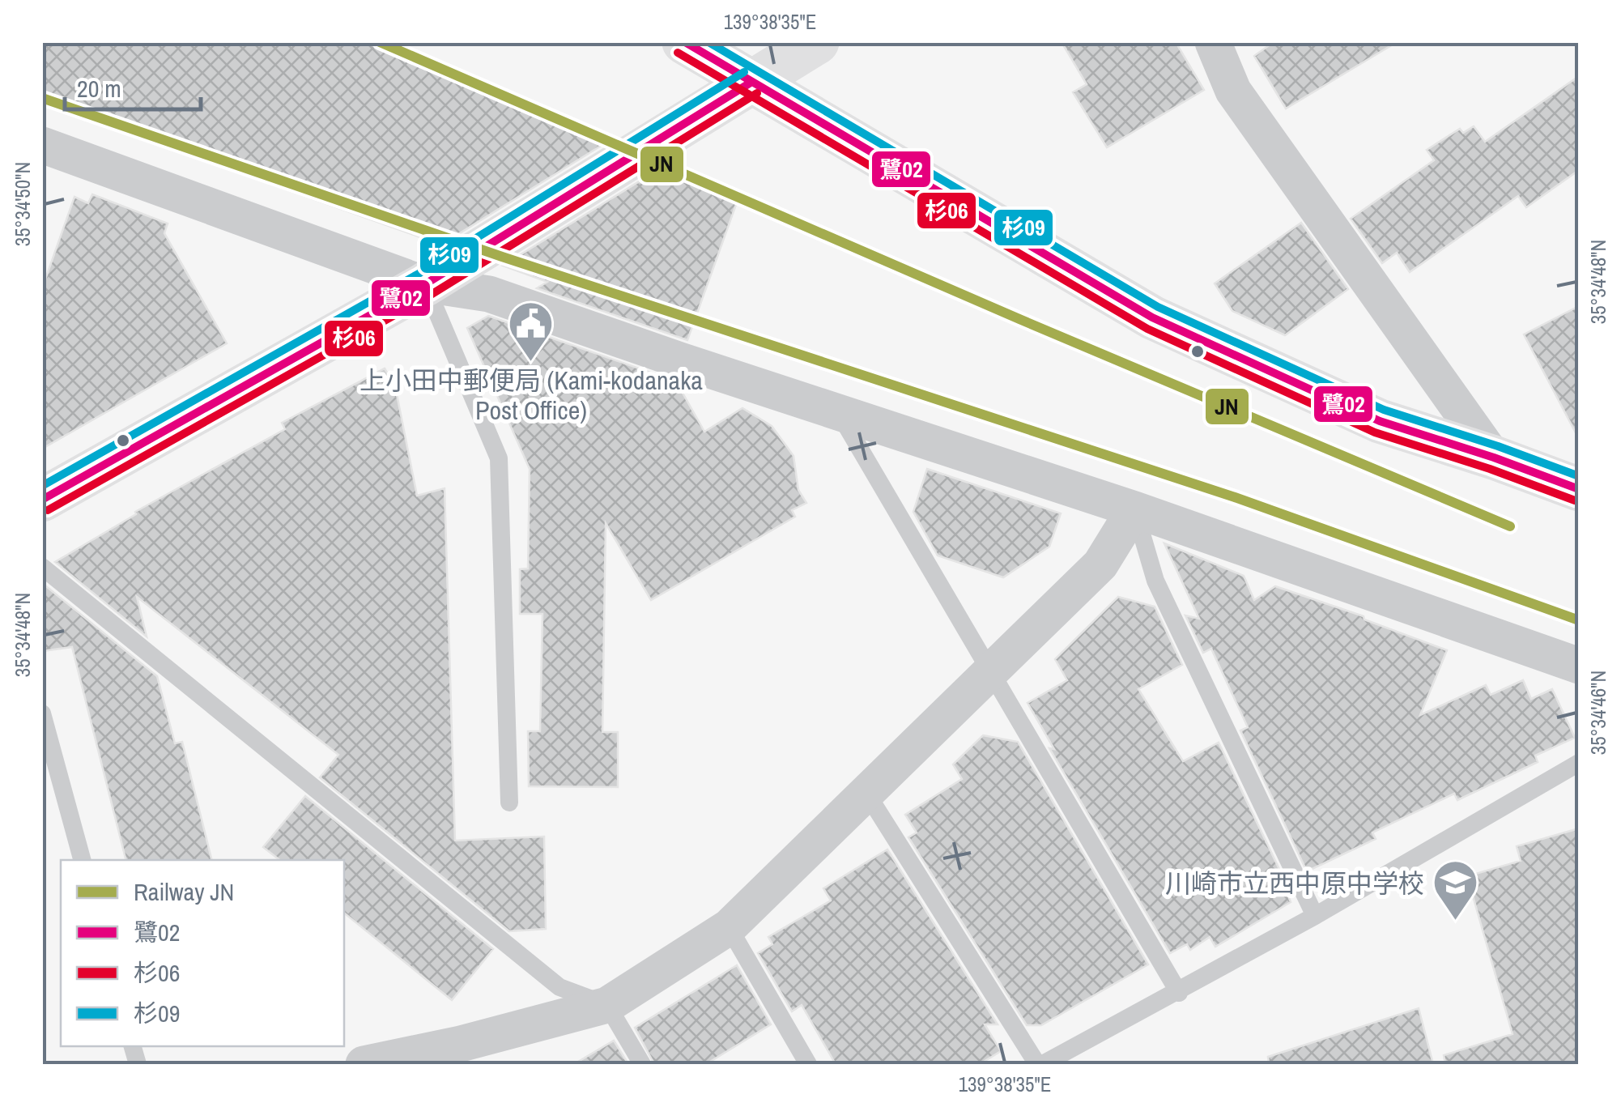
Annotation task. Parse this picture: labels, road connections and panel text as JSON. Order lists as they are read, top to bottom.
{
  "places": {
    "public building": ["上小田中郵便局 (Kami-kodanaka Post Office)"],
    "school or university": ["川崎市立西中原中学校"]
  },
  "lines": [
    "rail line JN",
    "transit line 鷺02",
    "transit line 杉09",
    "transit line 杉06"
  ],
  "legend": [
    "Railway JN",
    "鷺02",
    "杉06",
    "杉09"
  ],
  "scale_bar": "20 m",
  "coordinates": [
    "139°38'35\"E",
    "35°34'50\"N",
    "35°34'48\"N",
    "35°34'46\"N"
  ]
}
